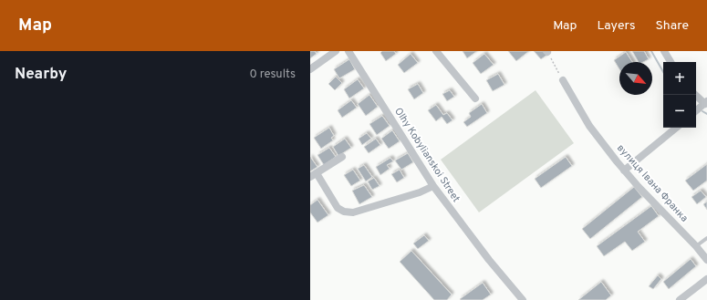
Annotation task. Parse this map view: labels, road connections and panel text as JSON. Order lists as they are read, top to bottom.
{
  "streets": {
    "street": ["Olhy Kobylianskoi Street", "вулиця Івана Франка"]
  },
  "north": "bottom right",
  "page": {
    "header": "Map",
    "nav": ["Map", "Layers", "Share"],
    "heading": ["Nearby", "0 results"],
    "map_buttons": ["+", "−"]
  }
}
